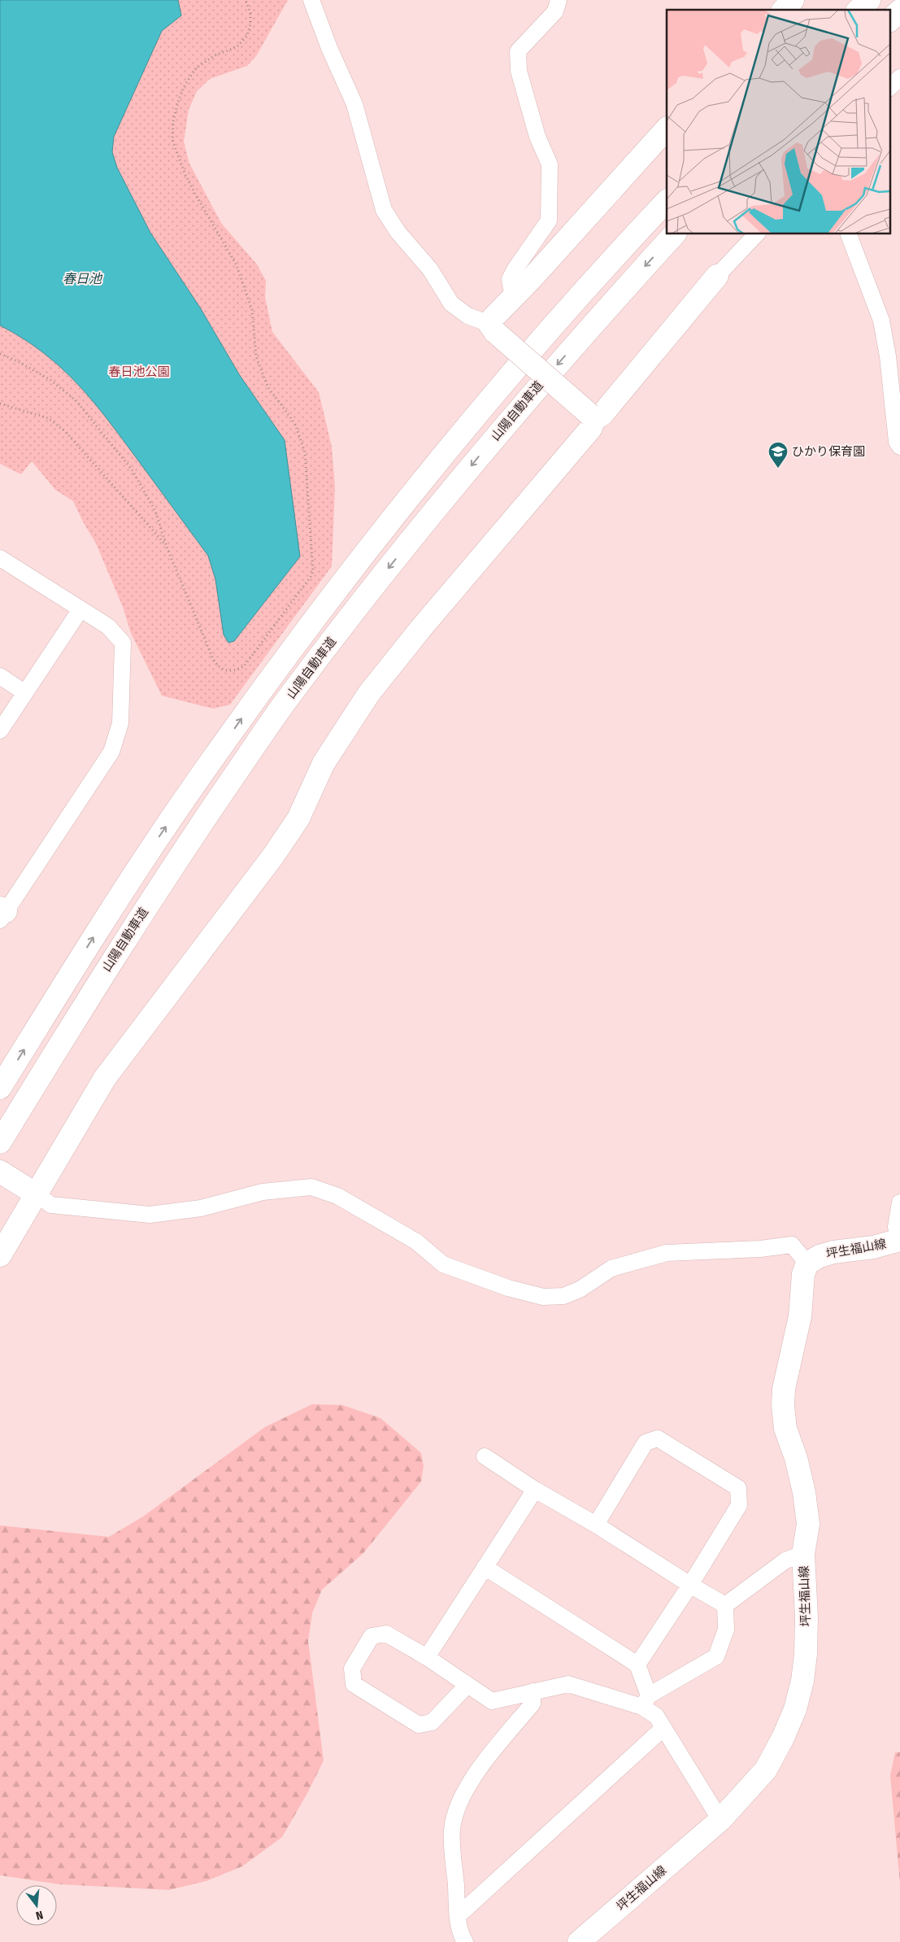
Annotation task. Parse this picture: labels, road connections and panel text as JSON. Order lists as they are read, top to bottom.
{
  "streets": {
    "main road": ["山陽自動車道", "坪生福山線"]
  },
  "water": ["春日池"],
  "parks": ["春日池公園"],
  "places": {
    "school or university": ["ひかり保育園"]
  },
  "north": "bottom"
}
